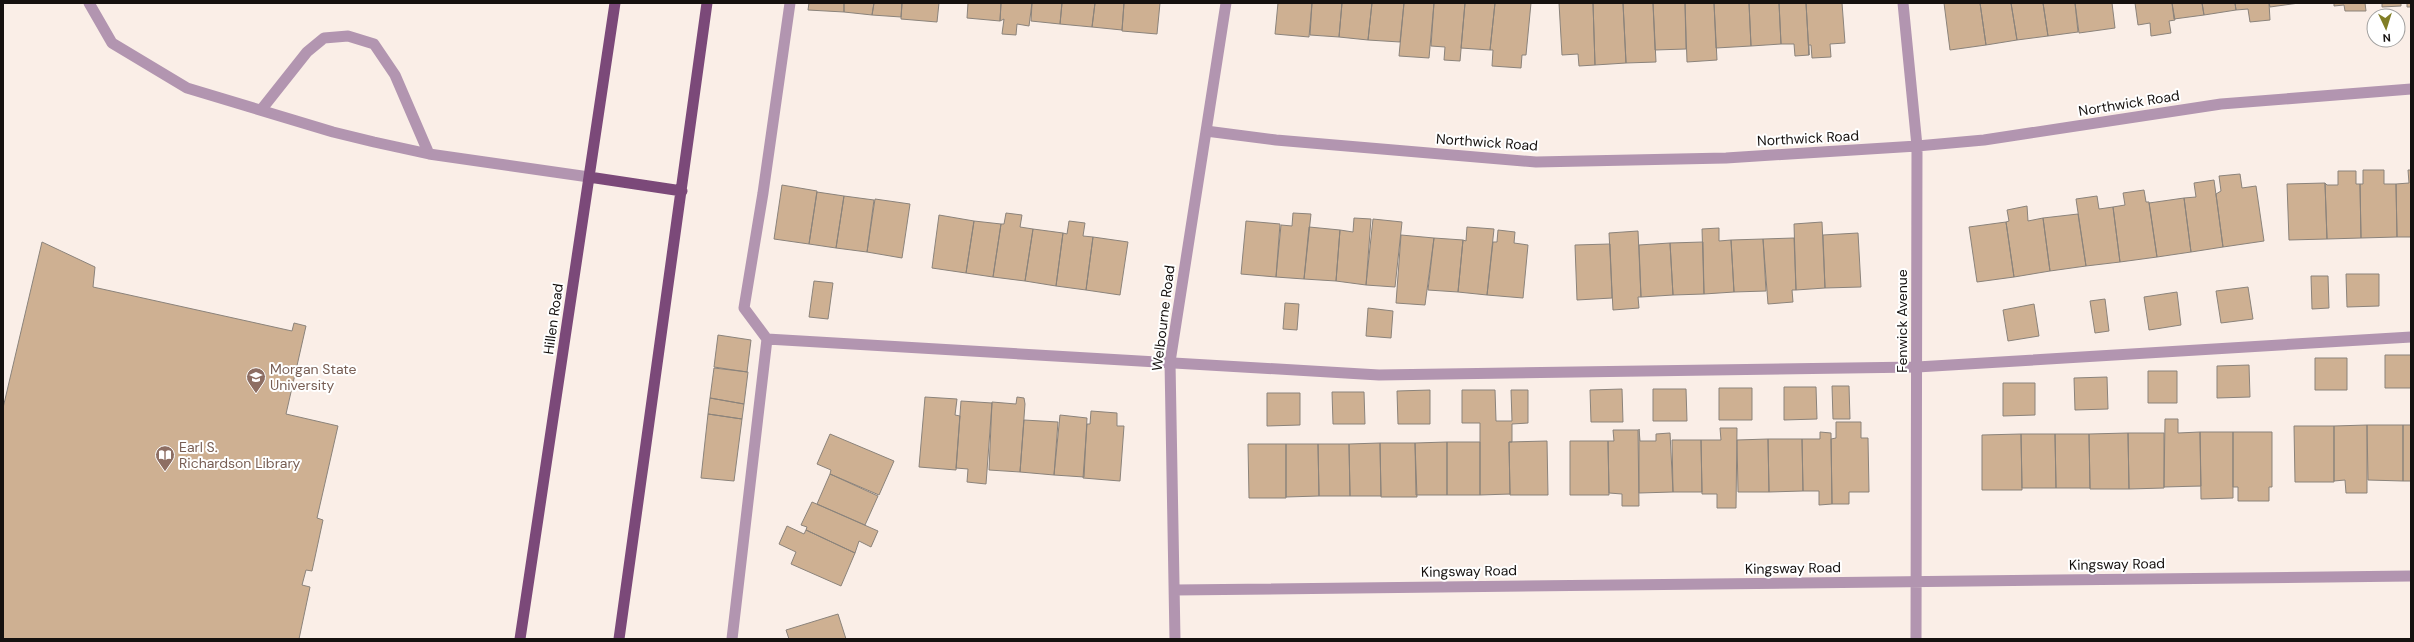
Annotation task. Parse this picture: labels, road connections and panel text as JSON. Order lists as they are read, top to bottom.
{
  "streets": {
    "main road": ["Hillen Road"],
    "street": [
      "Northwick Road",
      "Welbourne Road",
      "Fenwick Avenue",
      "Kingsway Road"
    ]
  },
  "crossings": [
    ["Northwick Road", "Welbourne Road"],
    ["Northwick Road", "Fenwick Avenue"],
    ["Welbourne Road", "Kingsway Road"],
    ["Fenwick Avenue", "Kingsway Road"]
  ],
  "places": {
    "school or university": ["Morgan State University"],
    "library": ["Earl S. Richardson Library"]
  },
  "north": "bottom"
}
